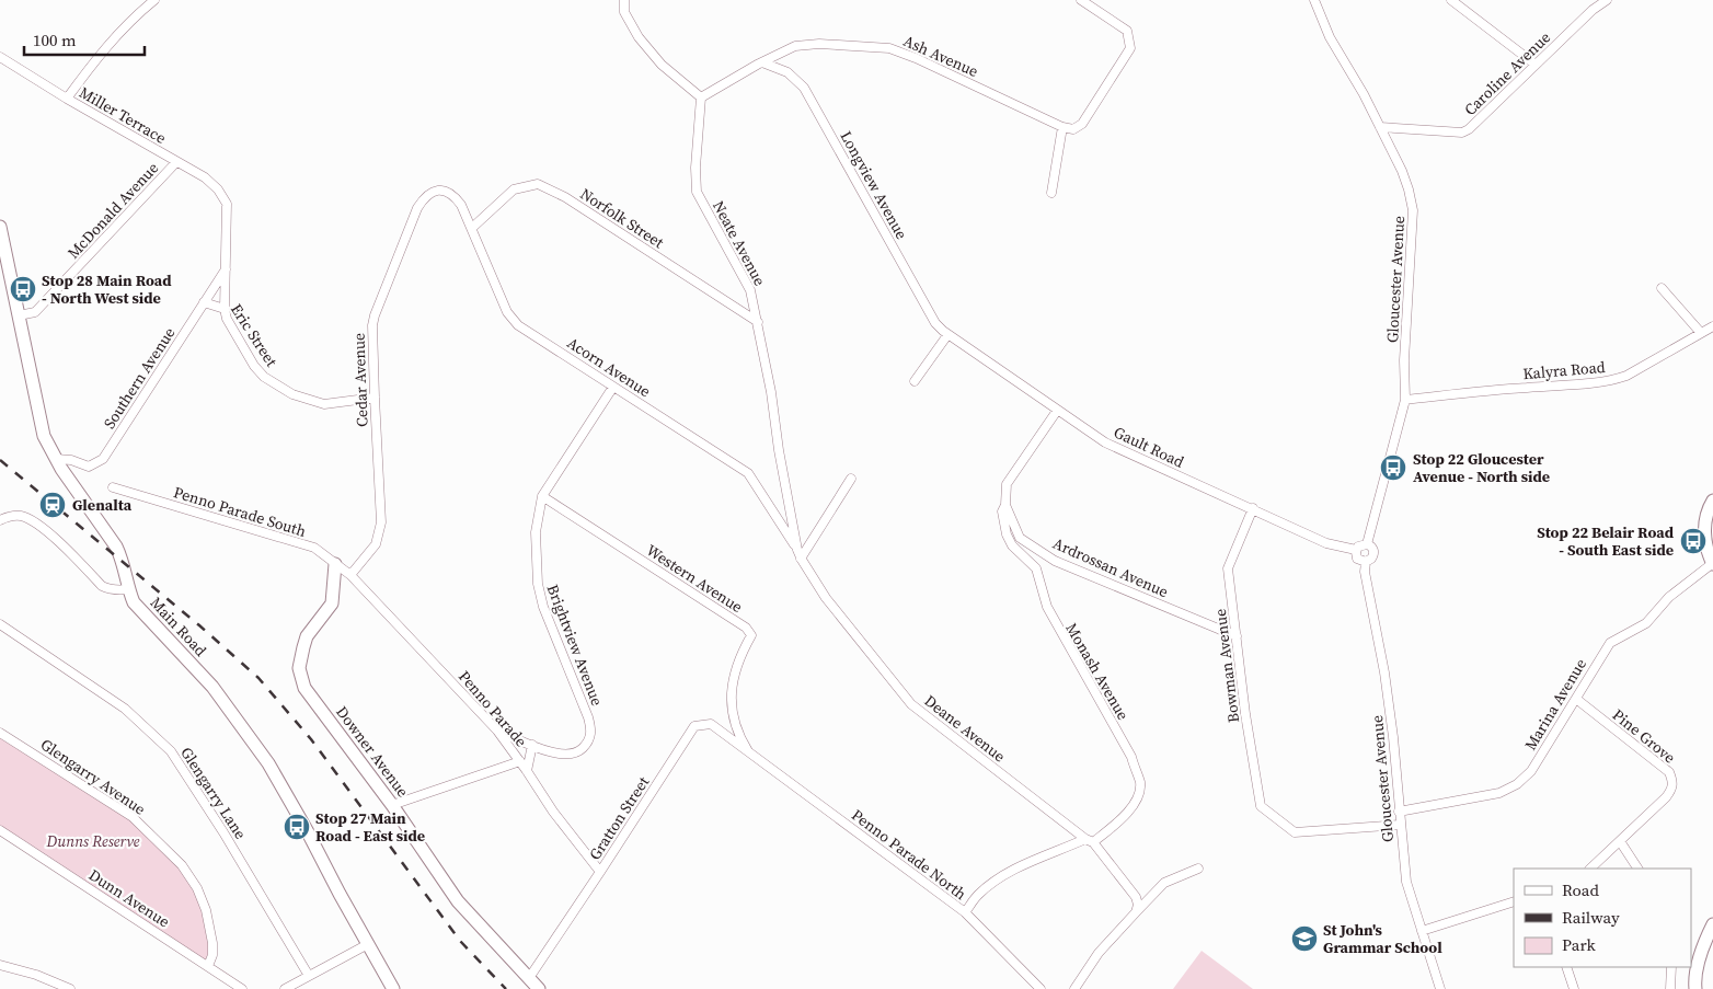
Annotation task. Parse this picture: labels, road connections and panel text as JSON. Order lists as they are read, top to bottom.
{
  "streets": {
    "main road": ["Main Road", "Downer Avenue"],
    "street": [
      "Ash Avenue",
      "Caroline Avenue",
      "Miller Terrace",
      "Longview Avenue",
      "McDonald Avenue",
      "Norfolk Street",
      "Neate Avenue",
      "Gloucester Avenue",
      "Eric Street",
      "Acorn Avenue",
      "Kalyra Road",
      "Southern Avenue",
      "Cedar Avenue",
      "Gault Road",
      "Penno Parade South",
      "Ardrossan Avenue",
      "Western Avenue",
      "Brightview Avenue",
      "Bowman Avenue",
      "Monash Avenue",
      "Marina Avenue",
      "Penno Parade",
      "Deane Avenue",
      "Pine Grove",
      "Glengarry Avenue",
      "Glengarry Lane",
      "Gratton Street",
      "Penno Parade North",
      "Dunn Avenue"
    ]
  },
  "crossings": [
    ["Ash Avenue", "Longview Avenue"],
    ["Ash Avenue", "Neate Avenue"],
    ["Caroline Avenue", "Gloucester Avenue"],
    ["Miller Terrace", "McDonald Avenue"],
    ["Miller Terrace", "Southern Avenue"],
    ["Longview Avenue", "Gault Road"],
    ["McDonald Avenue", "Main Road"],
    ["Norfolk Street", "Neate Avenue"],
    ["Norfolk Street", "Acorn Avenue"],
    ["Neate Avenue", "Acorn Avenue"],
    ["Neate Avenue", "Deane Avenue"],
    ["Gloucester Avenue", "Kalyra Road"],
    ["Gloucester Avenue", "Gault Road"],
    ["Gloucester Avenue", "Bowman Avenue"],
    ["Gloucester Avenue", "Marina Avenue"],
    ["Eric Street", "Southern Avenue"],
    ["Eric Street", "Cedar Avenue"],
    ["Acorn Avenue", "Cedar Avenue"],
    ["Acorn Avenue", "Brightview Avenue"],
    ["Southern Avenue", "Main Road"],
    ["Cedar Avenue", "Penno Parade South"],
    ["Cedar Avenue", "Penno Parade"],
    ["Gault Road", "Bowman Avenue"],
    ["Penno Parade South", "Penno Parade"],
    ["Penno Parade South", "Downer Avenue"],
    ["Ardrossan Avenue", "Bowman Avenue"],
    ["Ardrossan Avenue", "Monash Avenue"],
    ["Western Avenue", "Brightview Avenue"],
    ["Western Avenue", "Gratton Street"],
    ["Western Avenue", "Penno Parade North"],
    ["Brightview Avenue", "Penno Parade"],
    ["Monash Avenue", "Deane Avenue"],
    ["Monash Avenue", "Penno Parade North"],
    ["Marina Avenue", "Pine Grove"],
    ["Penno Parade", "Gratton Street"],
    ["Downer Avenue", "Gratton Street"],
    ["Glengarry Avenue", "Dunn Avenue"],
    ["Gratton Street", "Penno Parade North"]
  ],
  "parks": ["Dunns Reserve"],
  "places": {
    "bus stop": [
      "Stop 28 Main Road - North West side",
      "Stop 22 Gloucester Avenue - North side",
      "Stop 22 Belair Road - South East side",
      "Stop 27 Main Road - East side"
    ],
    "station": ["Glenalta"],
    "school or university": ["St John's Grammar School"]
  },
  "legend": ["Road", "Railway", "Park"],
  "scale_bar": "100 m"
}
